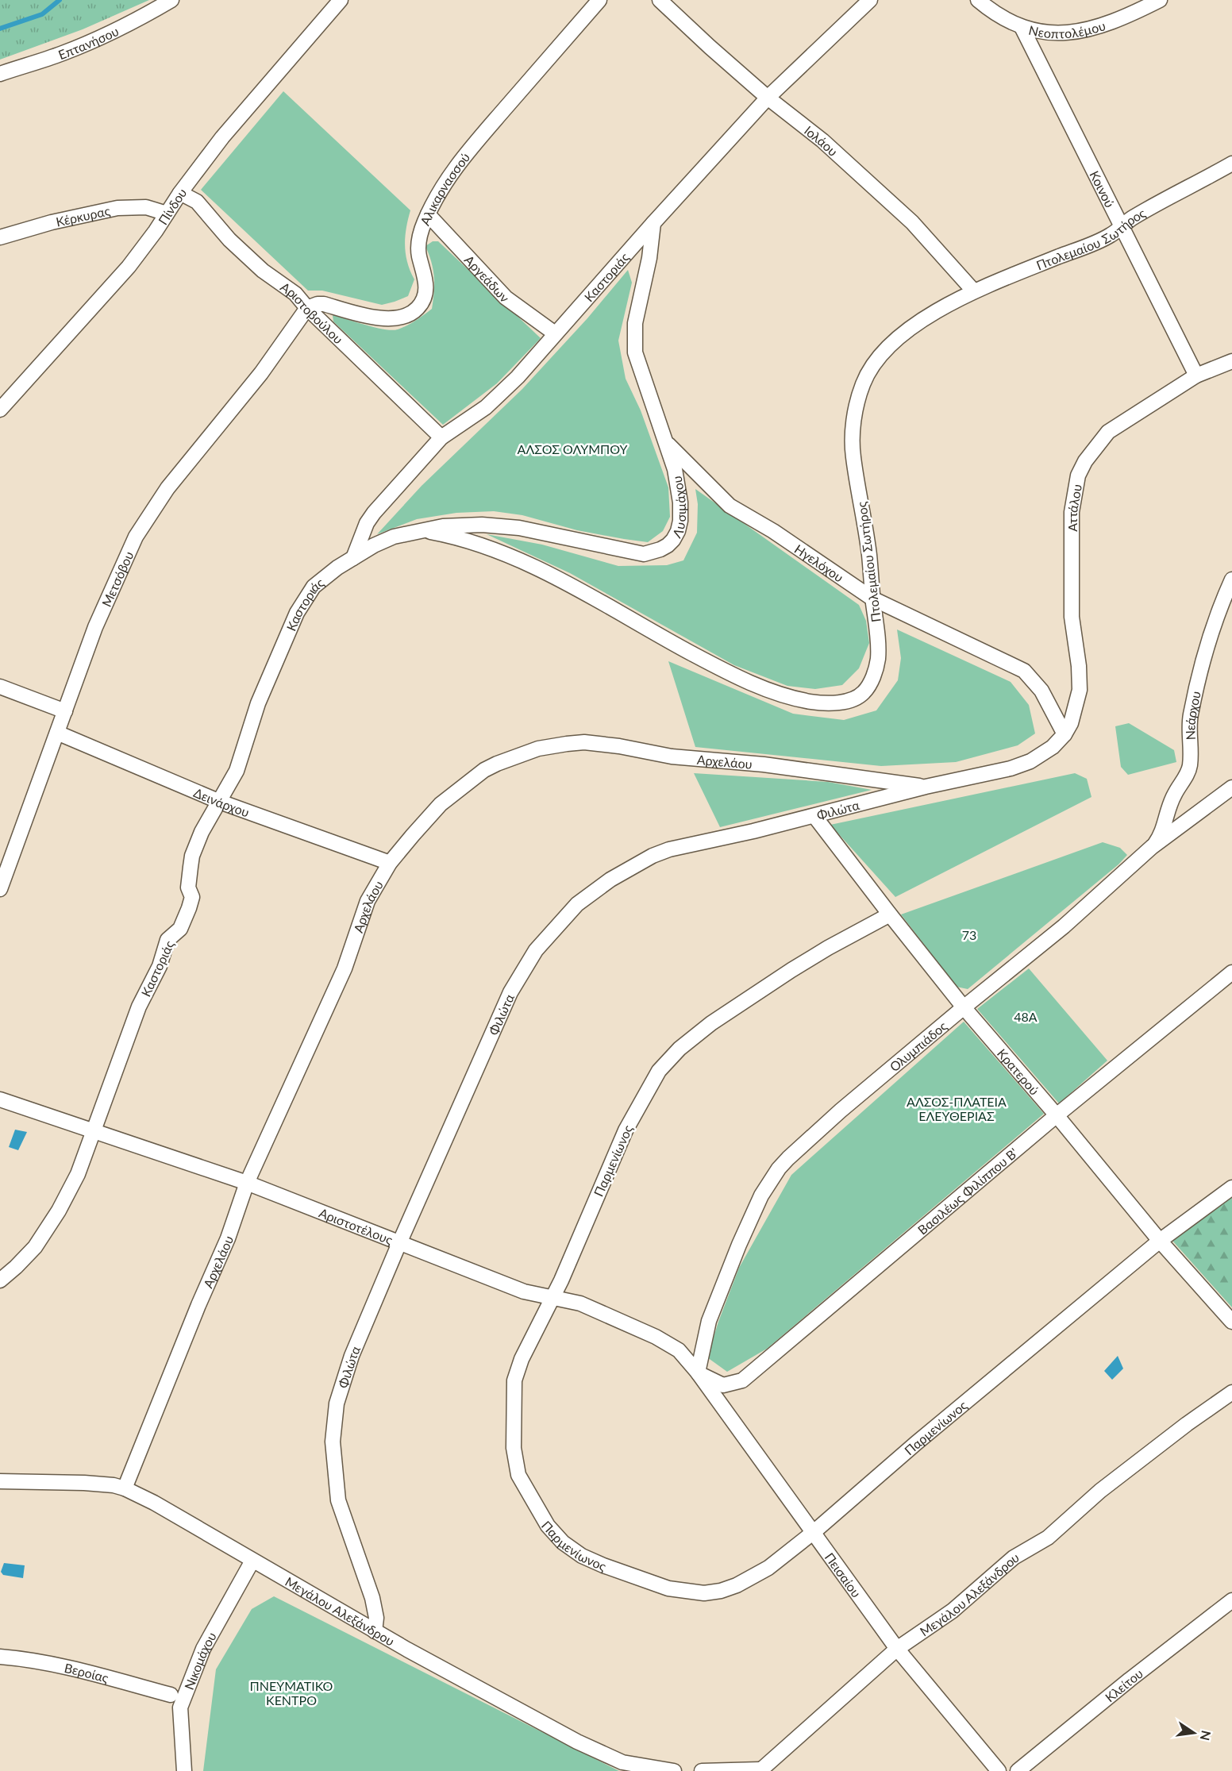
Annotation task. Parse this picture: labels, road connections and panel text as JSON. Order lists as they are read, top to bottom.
{
  "streets": {
    "street": [
      "Νεοπτολέμου",
      "Επτανήσου",
      "Ιολάου",
      "Κοινού",
      "Αλικαρνασσού",
      "Πίνδου",
      "Κέρκυρας",
      "Πτολεμαίου Σωτήρος",
      "Καστοριάς",
      "Αργεάδων",
      "Αριστοβούλου",
      "Λυσιμάχου",
      "Αττάλου",
      "Ηγελόχου",
      "Μετσόβου",
      "Νεάρχου",
      "Αρχελάου",
      "Δεινάρχου",
      "Φιλώτα",
      "Ολυμπιάδος",
      "Κρατερού",
      "Παρμενίωνος",
      "Βασιλέως Φιλίππου Β'",
      "Αριστοτέλους",
      "Πεισαίου",
      "Μεγάλου Αλεξάνδρου",
      "Νικομάχου",
      "Βεροίας",
      "Κλείτου"
    ]
  },
  "crossings": [
    ["Νεοπτολέμου", "Κοινού"],
    ["Ιολάου", "Πτολεμαίου Σωτήρος"],
    ["Ιολάου", "Καστοριάς"],
    ["Κοινού", "Πτολεμαίου Σωτήρος"],
    ["Κοινού", "Αττάλου"],
    ["Αλικαρνασσού", "Αργεάδων"],
    ["Αλικαρνασσού", "Αριστοβούλου"],
    ["Αλικαρνασσού", "Μετσόβου"],
    ["Πίνδου", "Κέρκυρας"],
    ["Πίνδου", "Αριστοβούλου"],
    ["Πτολεμαίου Σωτήρος", "Καστοριάς"],
    ["Πτολεμαίου Σωτήρος", "Λυσιμάχου"],
    ["Πτολεμαίου Σωτήρος", "Ηγελόχου"],
    ["Καστοριάς", "Αργεάδων"],
    ["Καστοριάς", "Αριστοβούλου"],
    ["Καστοριάς", "Λυσιμάχου"],
    ["Καστοριάς", "Δεινάρχου"],
    ["Καστοριάς", "Αριστοτέλους"],
    ["Αριστοβούλου", "Μετσόβου"],
    ["Λυσιμάχου", "Ηγελόχου"],
    ["Αττάλου", "Ηγελόχου"],
    ["Αττάλου", "Φιλώτα"],
    ["Ηγελόχου", "Φιλώτα"],
    ["Μετσόβου", "Δεινάρχου"],
    ["Νεάρχου", "Ολυμπιάδος"],
    ["Αρχελάου", "Δεινάρχου"],
    ["Αρχελάου", "Φιλώτα"],
    ["Αρχελάου", "Αριστοτέλους"],
    ["Αρχελάου", "Μεγάλου Αλεξάνδρου"],
    ["Φιλώτα", "Κρατερού"],
    ["Φιλώτα", "Αριστοτέλους"],
    ["Φιλώτα", "Μεγάλου Αλεξάνδρου"],
    ["Ολυμπιάδος", "Κρατερού"],
    ["Ολυμπιάδος", "Βασιλέως Φιλίππου Β'"],
    ["Ολυμπιάδος", "Αριστοτέλους"],
    ["Ολυμπιάδος", "Πεισαίου"],
    ["Κρατερού", "Παρμενίωνος"],
    ["Κρατερού", "Βασιλέως Φιλίππου Β'"],
    ["Παρμενίωνος", "Αριστοτέλους"],
    ["Παρμενίωνος", "Πεισαίου"],
    ["Βασιλέως Φιλίππου Β'", "Αριστοτέλους"],
    ["Βασιλέως Φιλίππου Β'", "Πεισαίου"],
    ["Αριστοτέλους", "Πεισαίου"],
    ["Πεισαίου", "Μεγάλου Αλεξάνδρου"],
    ["Μεγάλου Αλεξάνδρου", "Νικομάχου"]
  ],
  "parks": [
    "ΑΛΣΟΣ ΟΛΥΜΠΟΥ",
    "73",
    "48Α",
    "ΑΛΣΟΣ-ΠΛΑΤΕΙΑ ΕΛΕΥΘΕΡΙΑΣ",
    "ΠΝΕΥΜΑΤΙΚΟ ΚΕΝΤΡΟ"
  ],
  "north": "right"
}
